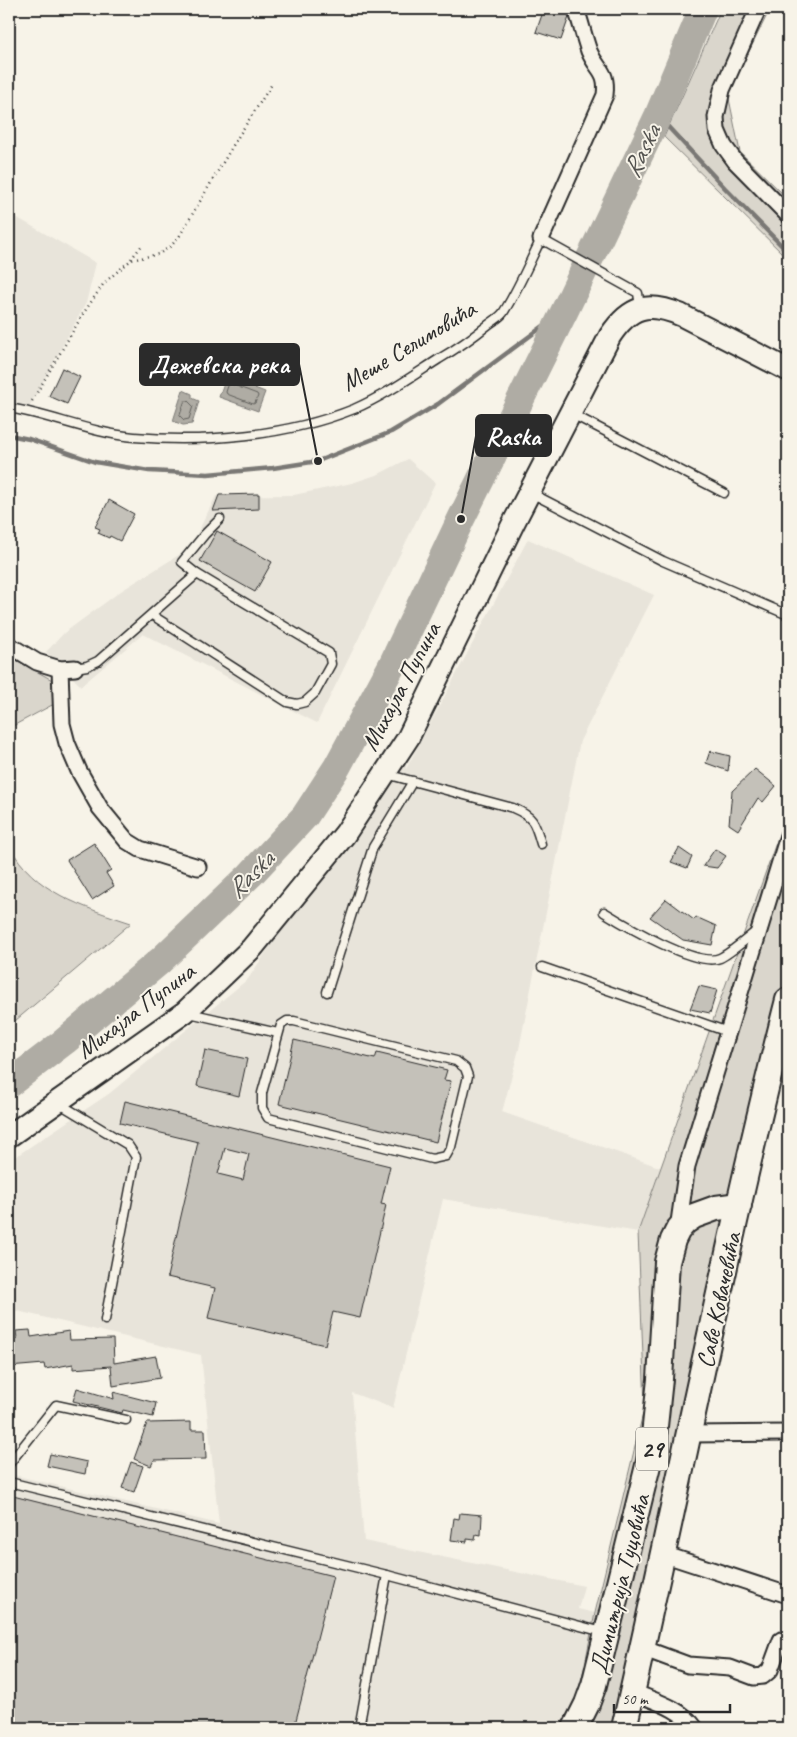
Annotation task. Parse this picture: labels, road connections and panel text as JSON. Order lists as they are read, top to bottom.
{
  "streets": {
    "main road": ["Саве Ковачевића", "29", "Димитрија Туцовића"],
    "street": ["Меше Селимовића", "Михајла Пупина"]
  },
  "water": ["Raska"],
  "places": ["Дежевска река", "Raska"],
  "scale_bar": "50 m"
}
